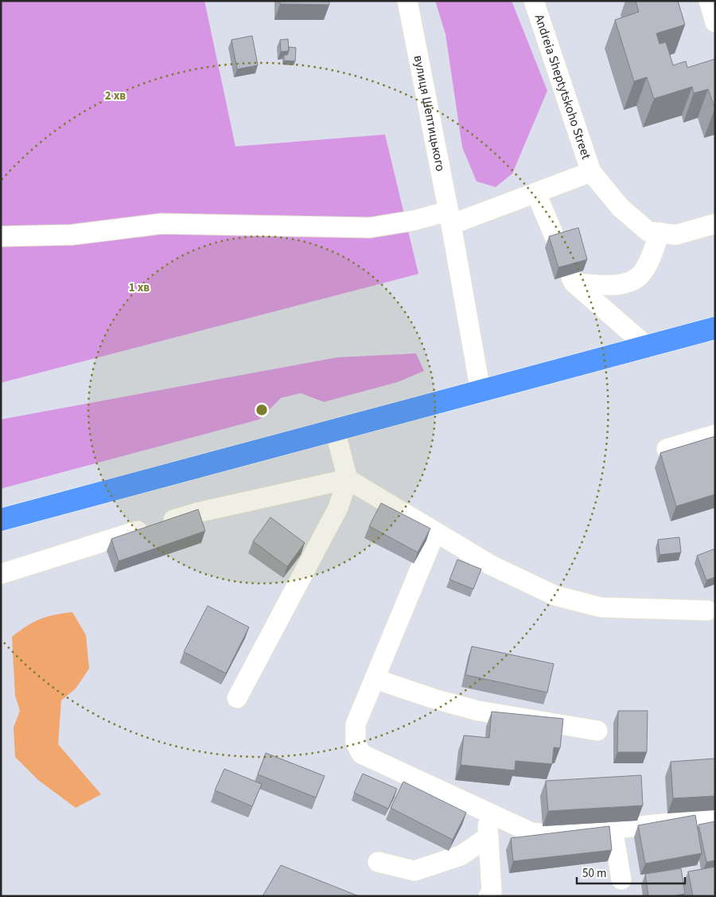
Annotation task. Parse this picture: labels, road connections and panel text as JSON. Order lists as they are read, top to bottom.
{
  "streets": {
    "street": ["Andreia Sheptytskoho Street", "вулиця Шептицького"]
  },
  "scale_bar": "50 m",
  "rings": ["2 хв", "1 хв"]
}
